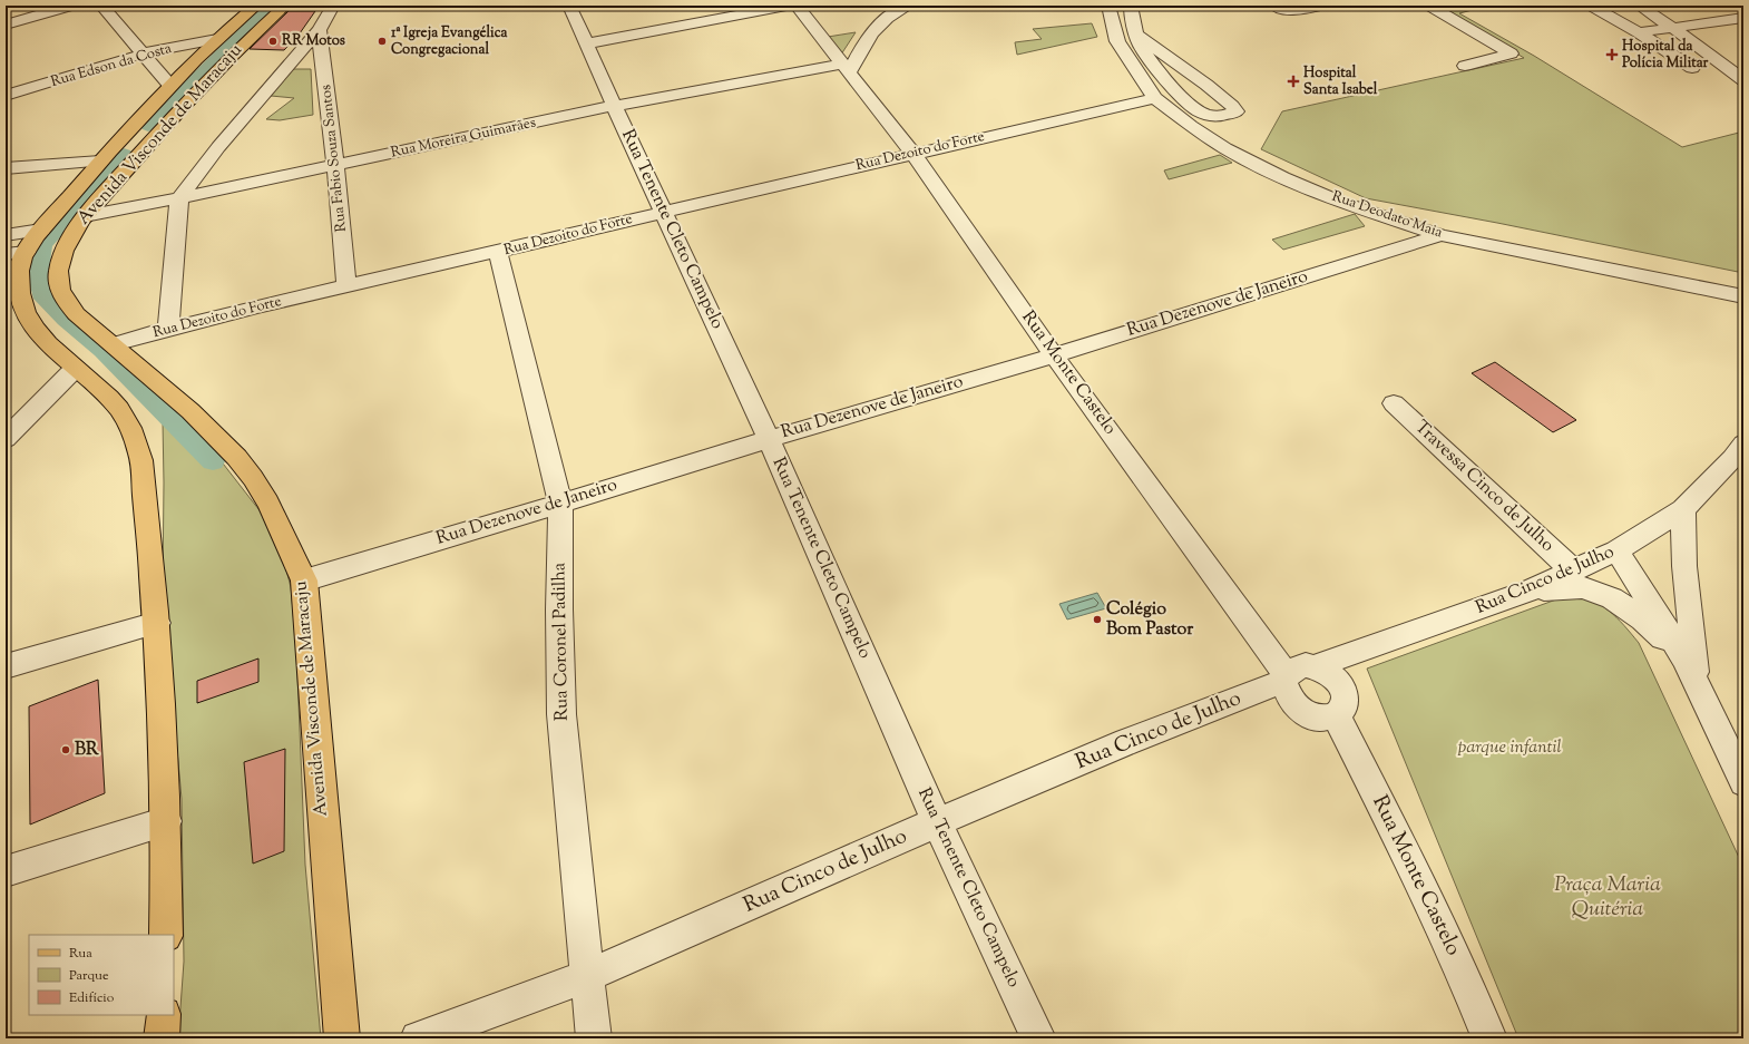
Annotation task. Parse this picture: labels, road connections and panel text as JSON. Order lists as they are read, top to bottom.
{
  "streets": {
    "main road": ["Avenida Visconde de Maracaju"],
    "street": [
      "Rua Edson da Costa",
      "Rua Moreira Guimarães",
      "Rua Dezoito do Forte",
      "Rua Fabio Souza Santos",
      "Rua Deodato Maia",
      "Rua Tenente Cleto Campelo",
      "Rua Dezenove de Janeiro",
      "Rua Monte Castelo",
      "Travessa Cinco de Julho",
      "Rua Cinco de Julho",
      "Rua Coronel Padilha"
    ]
  },
  "crossings": [
    ["Rua Edson da Costa", "Avenida Visconde de Maracaju"],
    ["Avenida Visconde de Maracaju", "Rua Moreira Guimarães"],
    ["Avenida Visconde de Maracaju", "Rua Dezoito do Forte"],
    ["Avenida Visconde de Maracaju", "Rua Dezenove de Janeiro"],
    ["Rua Moreira Guimarães", "Rua Fabio Souza Santos"],
    ["Rua Moreira Guimarães", "Rua Tenente Cleto Campelo"],
    ["Rua Moreira Guimarães", "Rua Monte Castelo"],
    ["Rua Dezoito do Forte", "Rua Fabio Souza Santos"],
    ["Rua Dezoito do Forte", "Rua Deodato Maia"],
    ["Rua Dezoito do Forte", "Rua Tenente Cleto Campelo"],
    ["Rua Dezoito do Forte", "Rua Monte Castelo"],
    ["Rua Dezoito do Forte", "Rua Coronel Padilha"],
    ["Rua Deodato Maia", "Rua Dezenove de Janeiro"],
    ["Rua Tenente Cleto Campelo", "Rua Dezenove de Janeiro"],
    ["Rua Tenente Cleto Campelo", "Rua Cinco de Julho"],
    ["Rua Dezenove de Janeiro", "Rua Monte Castelo"],
    ["Rua Dezenove de Janeiro", "Rua Coronel Padilha"],
    ["Rua Monte Castelo", "Rua Cinco de Julho"],
    ["Travessa Cinco de Julho", "Rua Cinco de Julho"],
    ["Rua Cinco de Julho", "Rua Coronel Padilha"]
  ],
  "parks": ["parque infantil", "Praça Maria Quitéria"],
  "places": {
    "other": [
      "RR Motos",
      "1ª Igreja Evangélica Congregacional",
      "Colégio Bom Pastor",
      "BR"
    ],
    "health": ["Hospital da Polícia Militar", "Hospital Santa Isabel"]
  },
  "legend": ["Rua", "Parque", "Edifício"]
}
